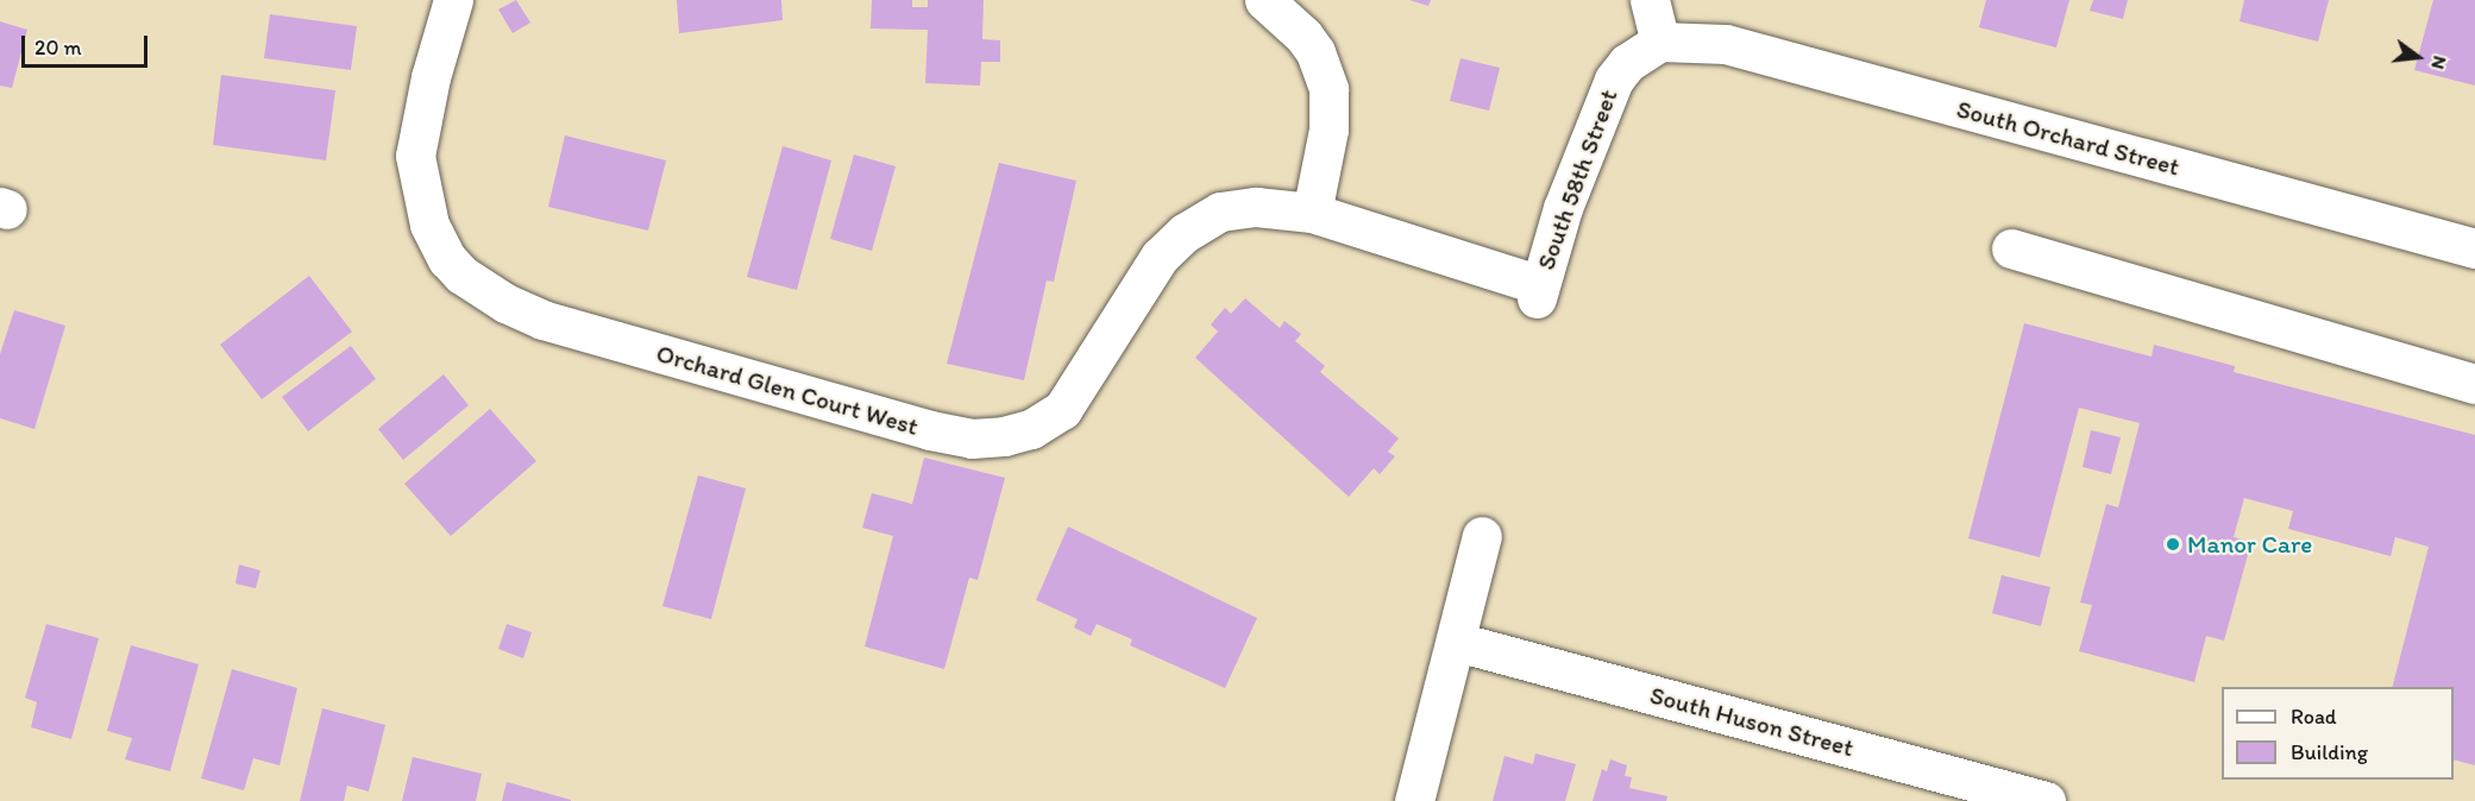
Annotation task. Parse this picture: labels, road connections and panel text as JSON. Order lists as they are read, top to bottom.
{
  "streets": {
    "street": [
      "South Orchard Street",
      "South 58th Street",
      "Orchard Glen Court West",
      "South Huson Street"
    ]
  },
  "crossings": [
    ["South Orchard Street", "South 58th Street"],
    ["South 58th Street", "Orchard Glen Court West"]
  ],
  "places": ["Manor Care"],
  "legend": ["Road", "Building"],
  "scale_bar": "20 m",
  "north": "right"
}
